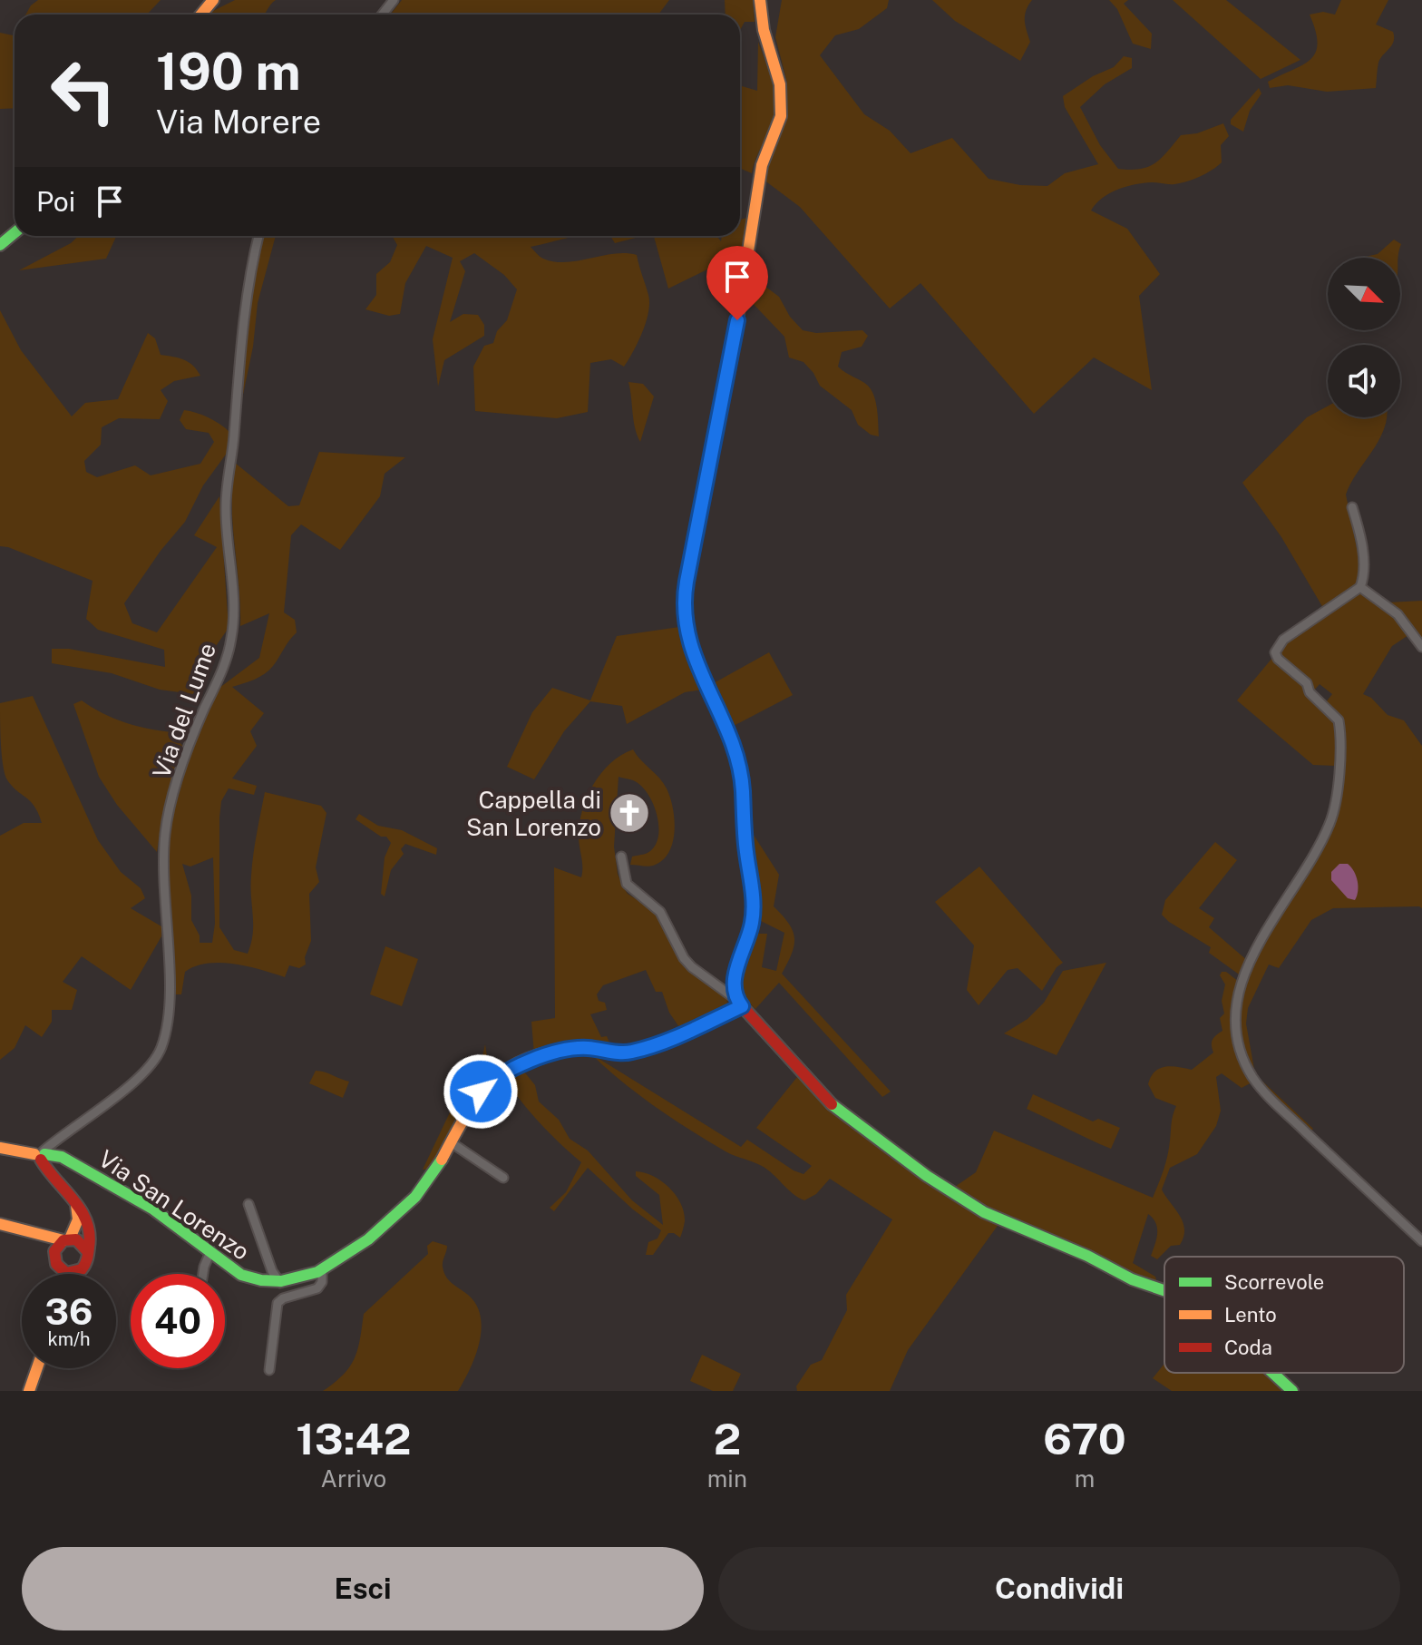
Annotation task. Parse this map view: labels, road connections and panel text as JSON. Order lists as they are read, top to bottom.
{
  "streets": {
    "street": ["Via del Lume", "Via San Lorenzo"]
  },
  "crossings": [
    ["Via del Lume", "Via San Lorenzo"]
  ],
  "places": {
    "church": ["Cappella di San Lorenzo"]
  },
  "legend": ["Scorrevole", "Lento", "Coda"],
  "north": "bottom right",
  "page": {
    "turn": ["190 m", "Via Morere"],
    "then": "Poi",
    "speed": "36 km/h",
    "limit": "40",
    "eta": [
      "13:42",
      "Arrivo",
      "2",
      "min",
      "670",
      "m"
    ],
    "buttons": ["Esci", "Condividi"]
  }
}
